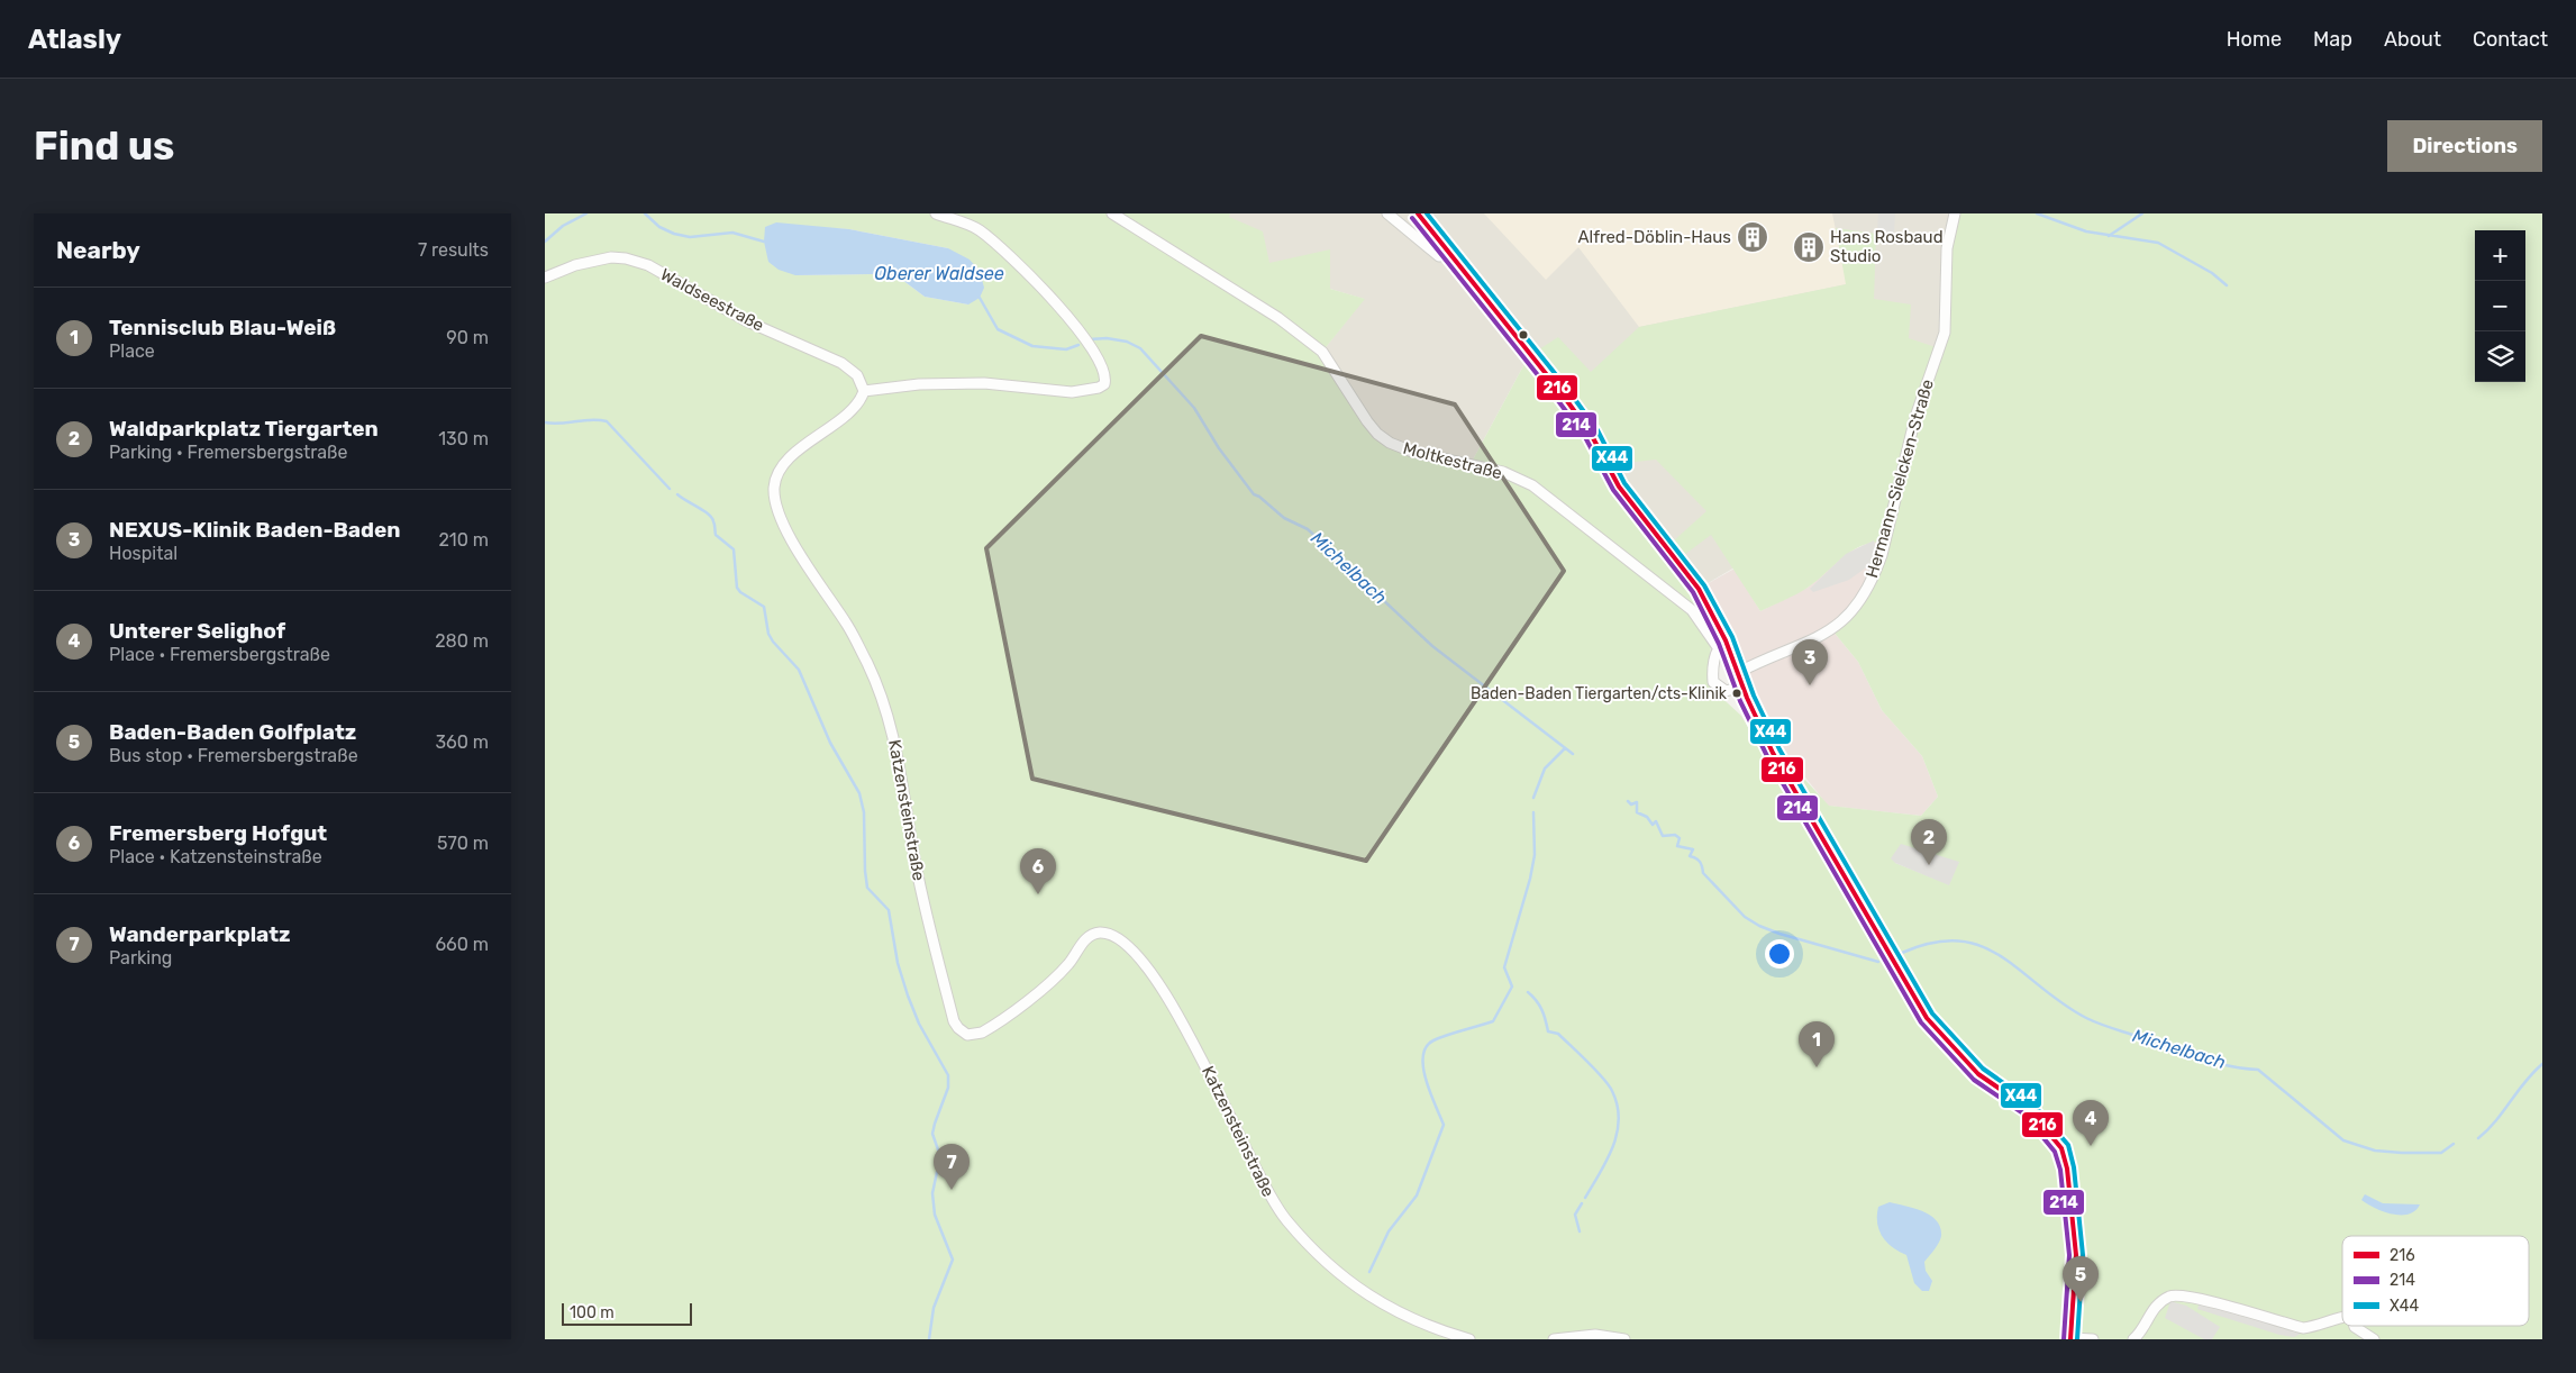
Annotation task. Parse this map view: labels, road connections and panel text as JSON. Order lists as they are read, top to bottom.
{
  "streets": {
    "street": [
      "Waldseestraße",
      "Moltkestraße",
      "Hermann-Sielcken-Straße",
      "Katzensteinstraße"
    ]
  },
  "crossings": [
    ["Waldseestraße", "Katzensteinstraße"]
  ],
  "water": ["Oberer Waldsee", "Michelbach"],
  "places": {
    "building": ["Alfred-Döblin-Haus", "Hans Rosbaud Studio"],
    "other": ["Baden-Baden Tiergarten/cts-Klinik"]
  },
  "lines": ["transit line 216", "transit line X44", "transit line 214"],
  "legend": ["216", "214", "X44"],
  "scale_bar": "100 m",
  "page": {
    "header": "Atlasly",
    "nav": [
      "Home",
      "Map",
      "About",
      "Contact"
    ],
    "buttons": "Directions",
    "title": "Find us",
    "heading": ["Nearby", "7 results"],
    "map_buttons": ["+", "−"],
    "list": [
      {
        "mark": "1",
        "name": "Tennisclub Blau-Weiß",
        "note": "Place",
        "value": "90 m"
      },
      {
        "mark": "2",
        "name": "Waldparkplatz Tiergarten",
        "note": "Parking · Fremersbergstraße",
        "value": "130 m"
      },
      {
        "mark": "3",
        "name": "NEXUS-Klinik Baden-Baden",
        "note": "Hospital",
        "value": "210 m"
      },
      {
        "mark": "4",
        "name": "Unterer Selighof",
        "note": "Place · Fremersbergstraße",
        "value": "280 m"
      },
      {
        "mark": "5",
        "name": "Baden-Baden Golfplatz",
        "note": "Bus stop · Fremersbergstraße",
        "value": "360 m"
      },
      {
        "mark": "6",
        "name": "Fremersberg Hofgut",
        "note": "Place · Katzensteinstraße",
        "value": "570 m"
      },
      {
        "mark": "7",
        "name": "Wanderparkplatz",
        "note": "Parking",
        "value": "660 m"
      }
    ],
    "pins": [
      "3",
      "2",
      "6",
      "1",
      "4",
      "7",
      "5"
    ],
    "scale": "100 m"
  }
}
